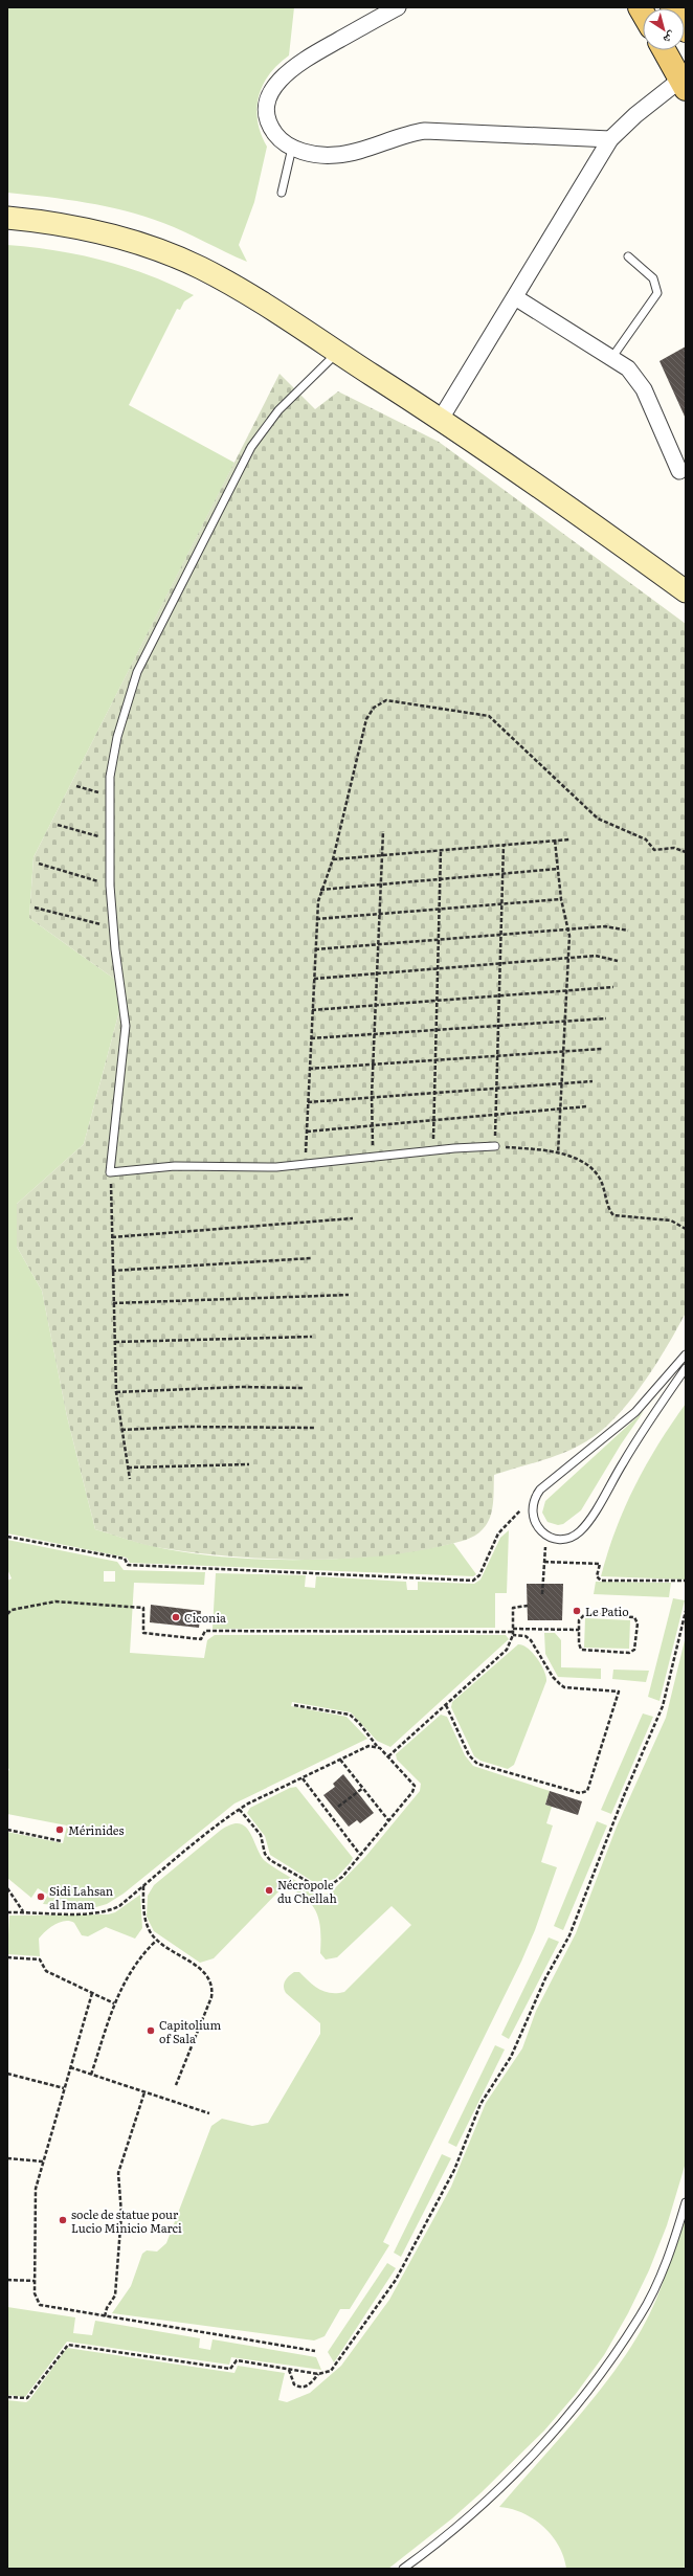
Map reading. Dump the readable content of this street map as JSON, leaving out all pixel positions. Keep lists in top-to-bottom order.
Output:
{
  "places": [
    "Le Patio",
    "Ciconia",
    "Mérinides",
    "Nécropole du Chellah",
    "Sidi Lahsan al Imam",
    "Capitolium of Sala",
    "socle de statue pour Lucio Minicio Marci"
  ],
  "north": "bottom right"
}
